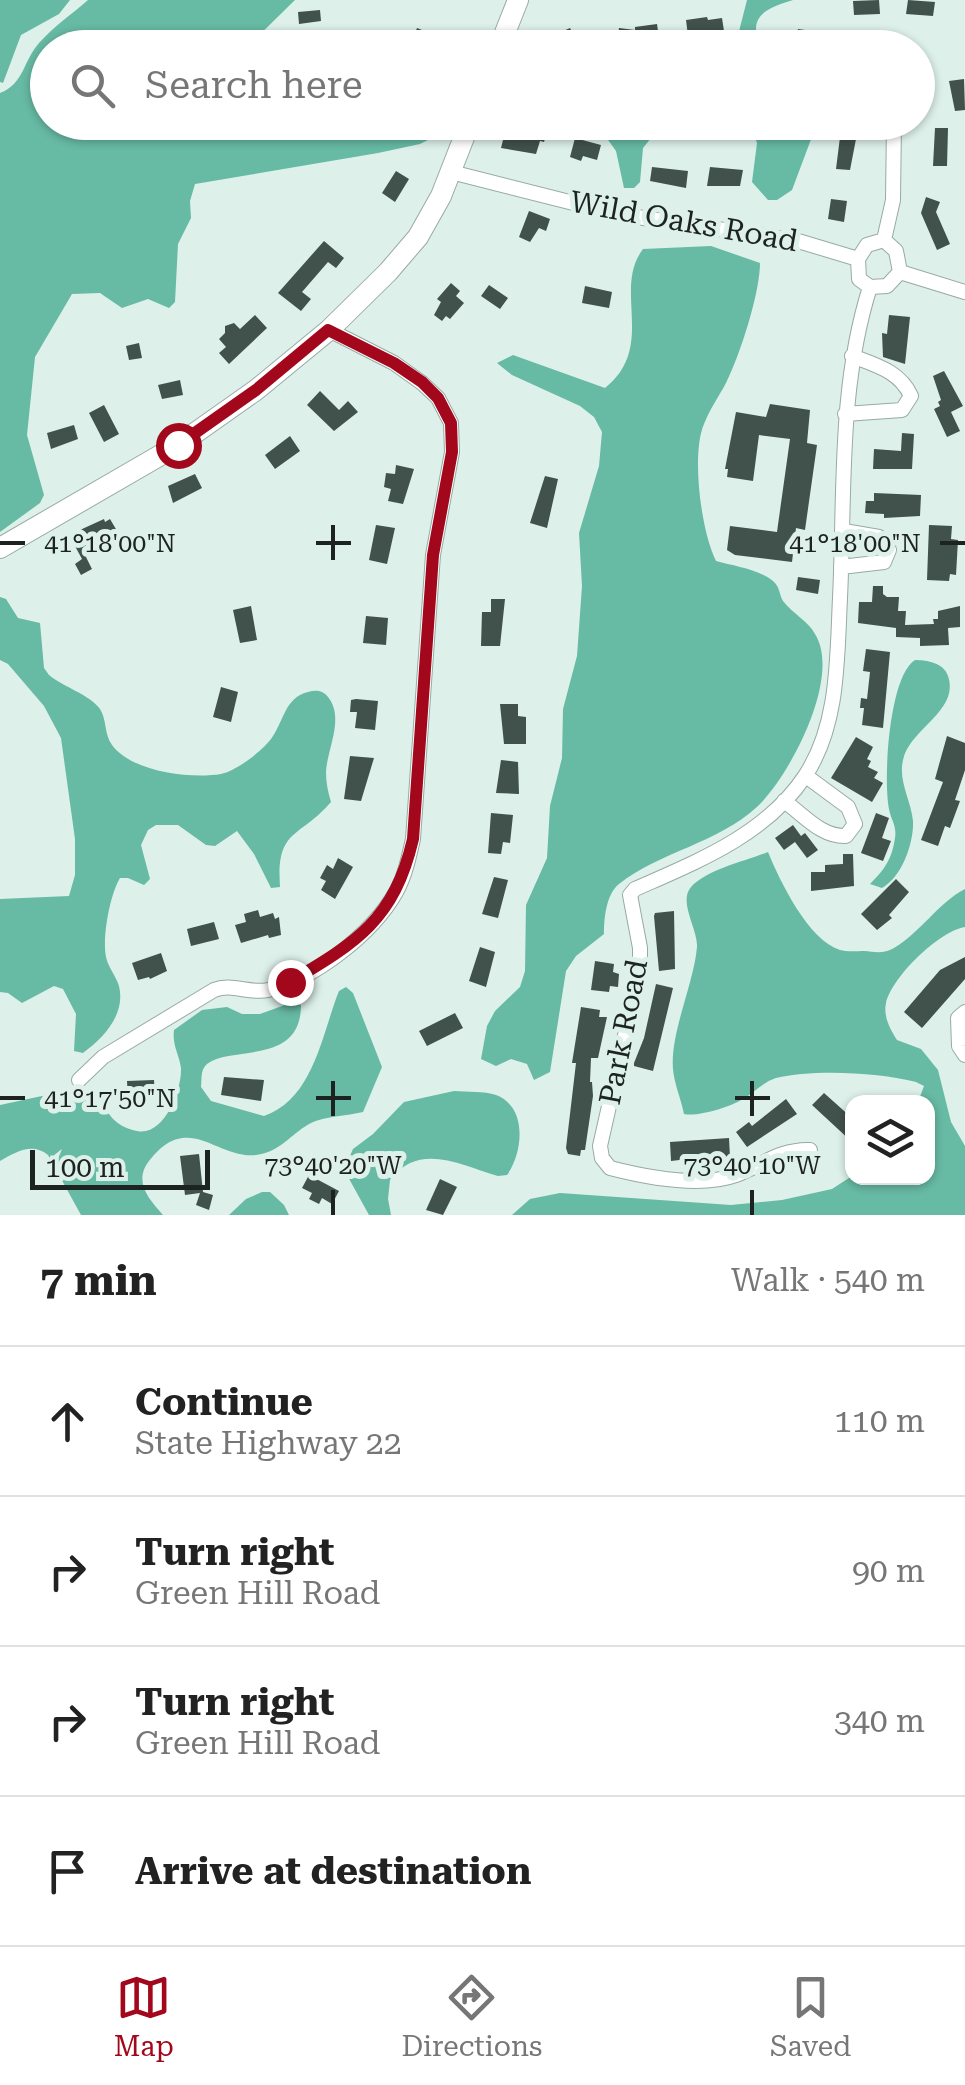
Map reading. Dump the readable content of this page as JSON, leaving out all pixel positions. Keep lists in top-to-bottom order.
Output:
{
  "streets": {
    "street": ["Wild Oaks Road", "Park Road"]
  },
  "crossings": [
    ["Wild Oaks Road", "Park Road"]
  ],
  "scale_bar": "100 m",
  "page": {
    "search": "Search here",
    "scale": "100 m",
    "heading": ["7 min", "Walk · 540 m"],
    "list": [
      ["Continue", "State Highway 22", "110 m"],
      ["Turn right", "Green Hill Road", "90 m"],
      ["Turn right", "Green Hill Road", "340 m"],
      "Arrive at destination"
    ],
    "nav": ["Map", "Directions", "Saved"]
  },
  "coordinates": [
    "41°18'00\"N",
    "41°17'50\"N",
    "73°40'20\"W",
    "73°40'10\"W"
  ]
}
